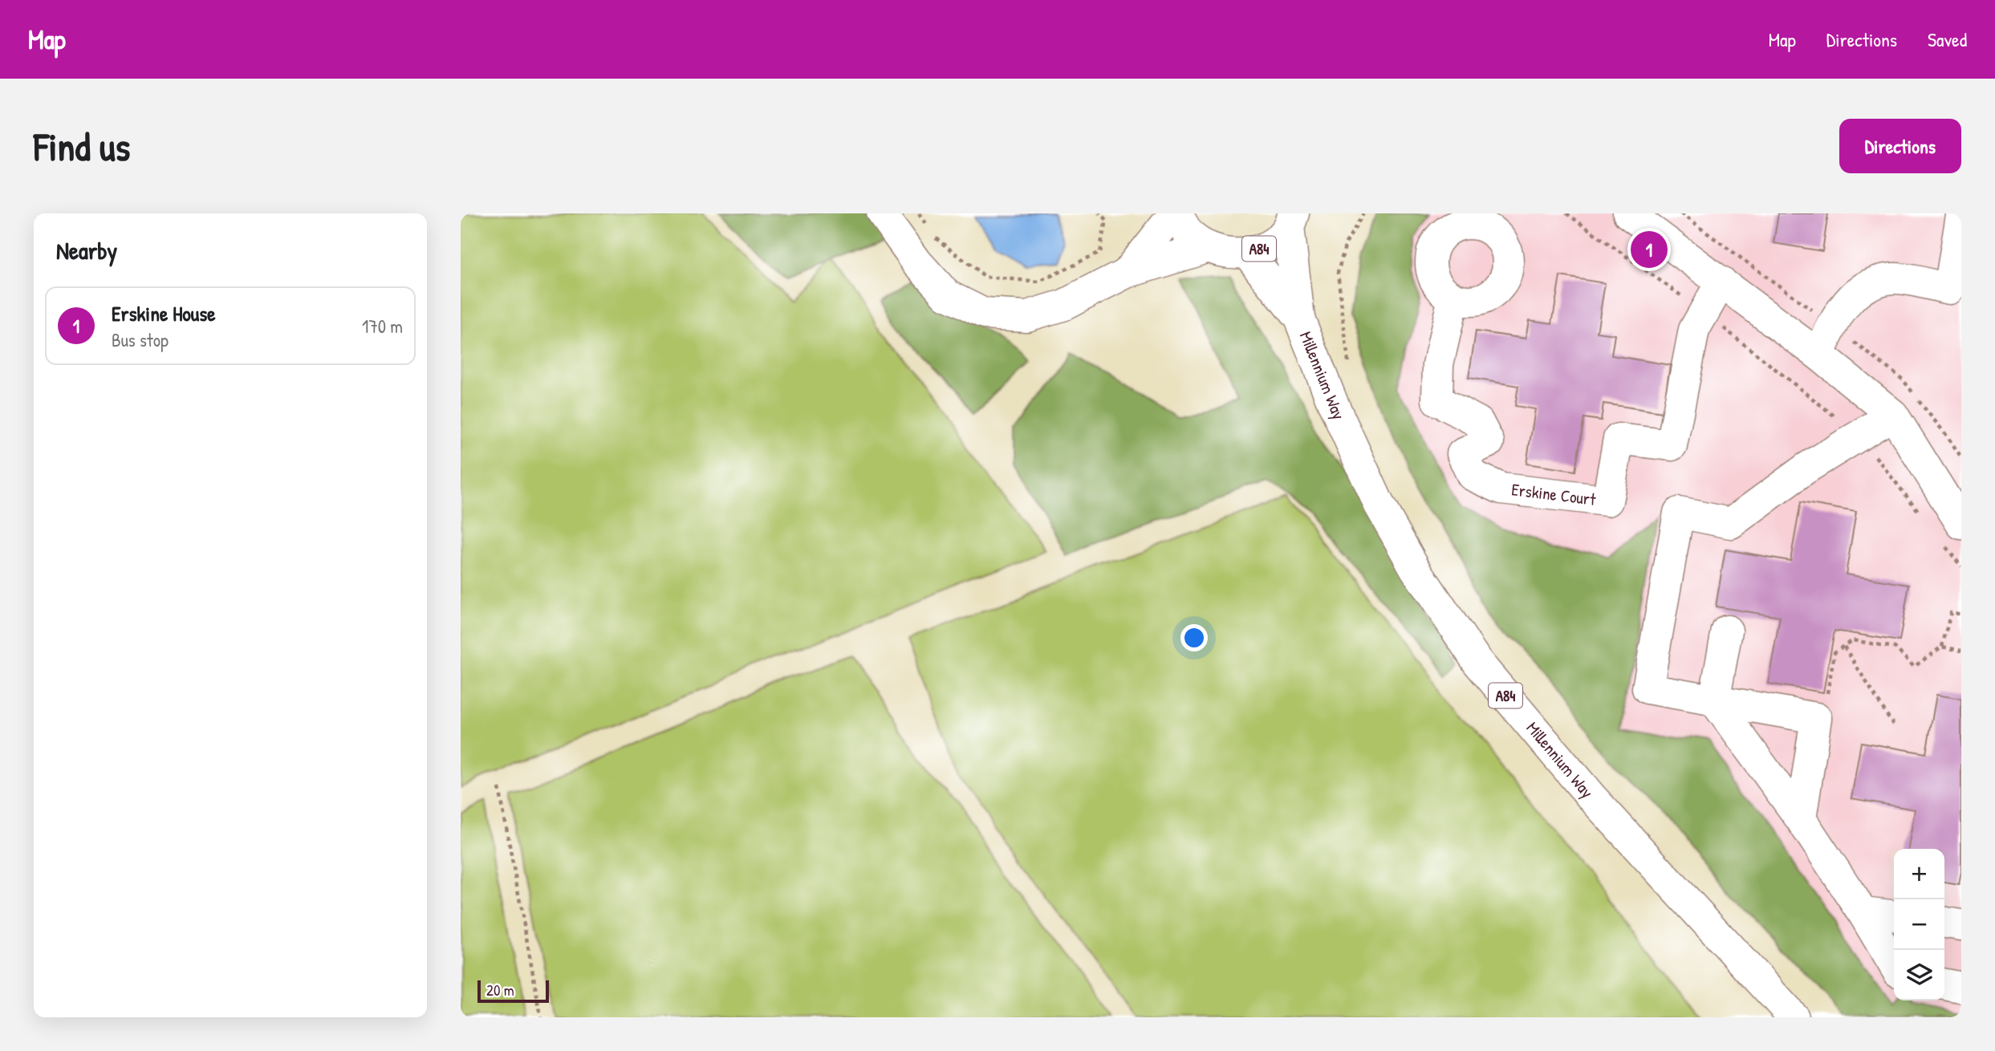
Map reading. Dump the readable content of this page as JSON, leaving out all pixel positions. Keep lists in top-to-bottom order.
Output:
{
  "streets": {
    "main road": ["A84", "Millennium Way", "Erskine Court"]
  },
  "crossings": [
    ["A84", "Millennium Way"]
  ],
  "scale_bar": "20 m",
  "page": {
    "header": "Map",
    "nav": ["Map", "Directions", "Saved"],
    "buttons": "Directions",
    "title": "Find us",
    "heading": "Nearby",
    "pins": "1",
    "list": [
      {
        "mark": "1",
        "name": "Erskine House",
        "note": "Bus stop",
        "value": "170 m"
      }
    ],
    "map_buttons": ["+", "−"],
    "scale": "20 m"
  }
}
